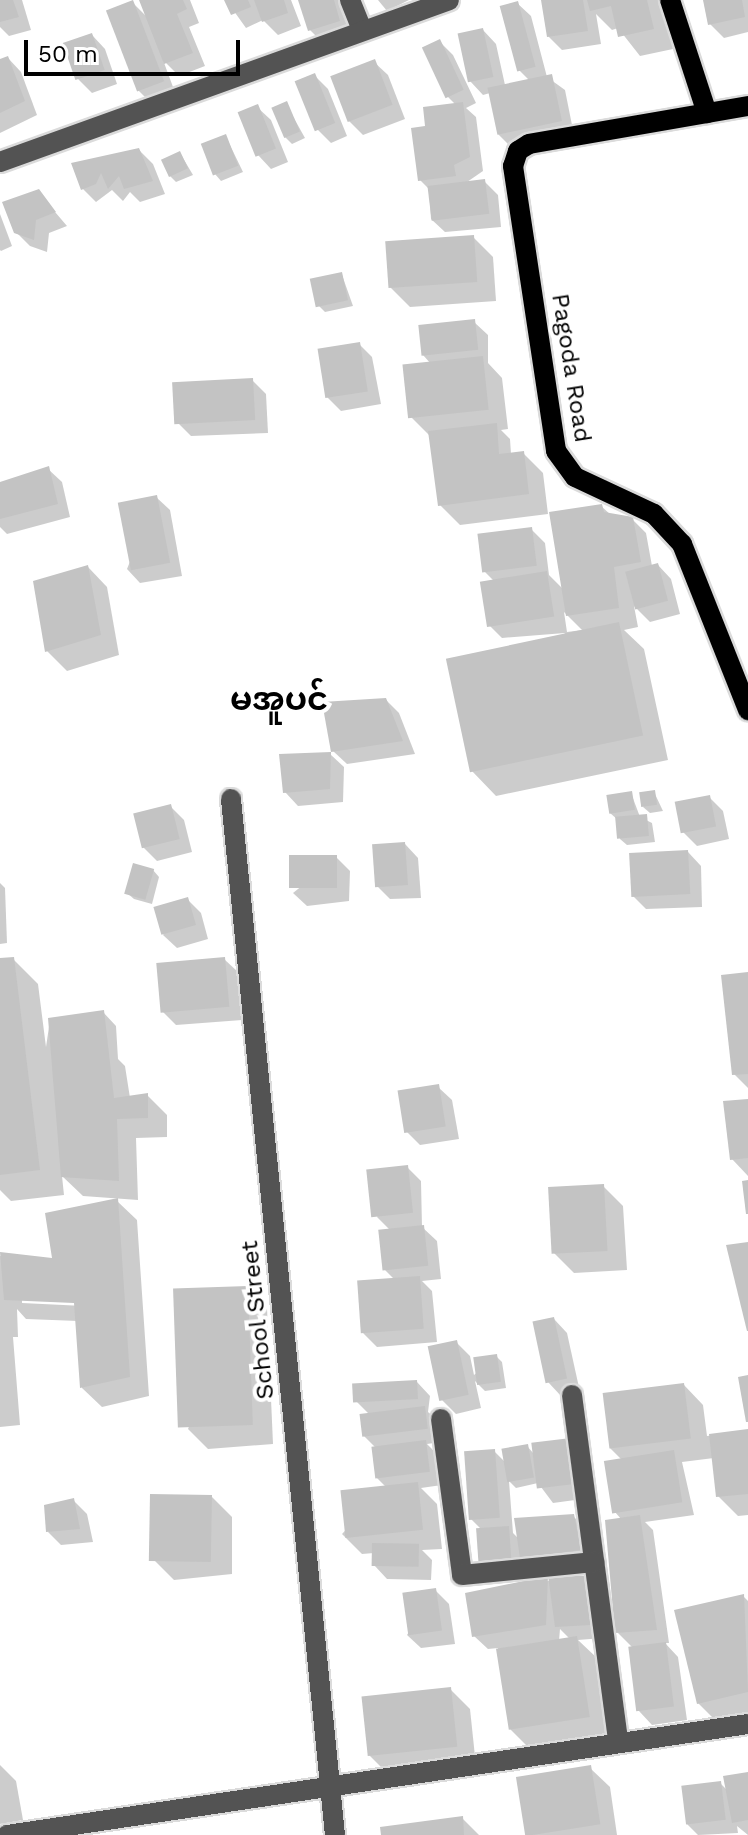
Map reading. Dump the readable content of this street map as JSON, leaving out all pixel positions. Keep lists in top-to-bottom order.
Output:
{
  "streets": {
    "main road": ["Pagoda Road"],
    "street": ["School Street"]
  },
  "districts": ["မအူပင်"],
  "scale_bar": "50 m"
}
